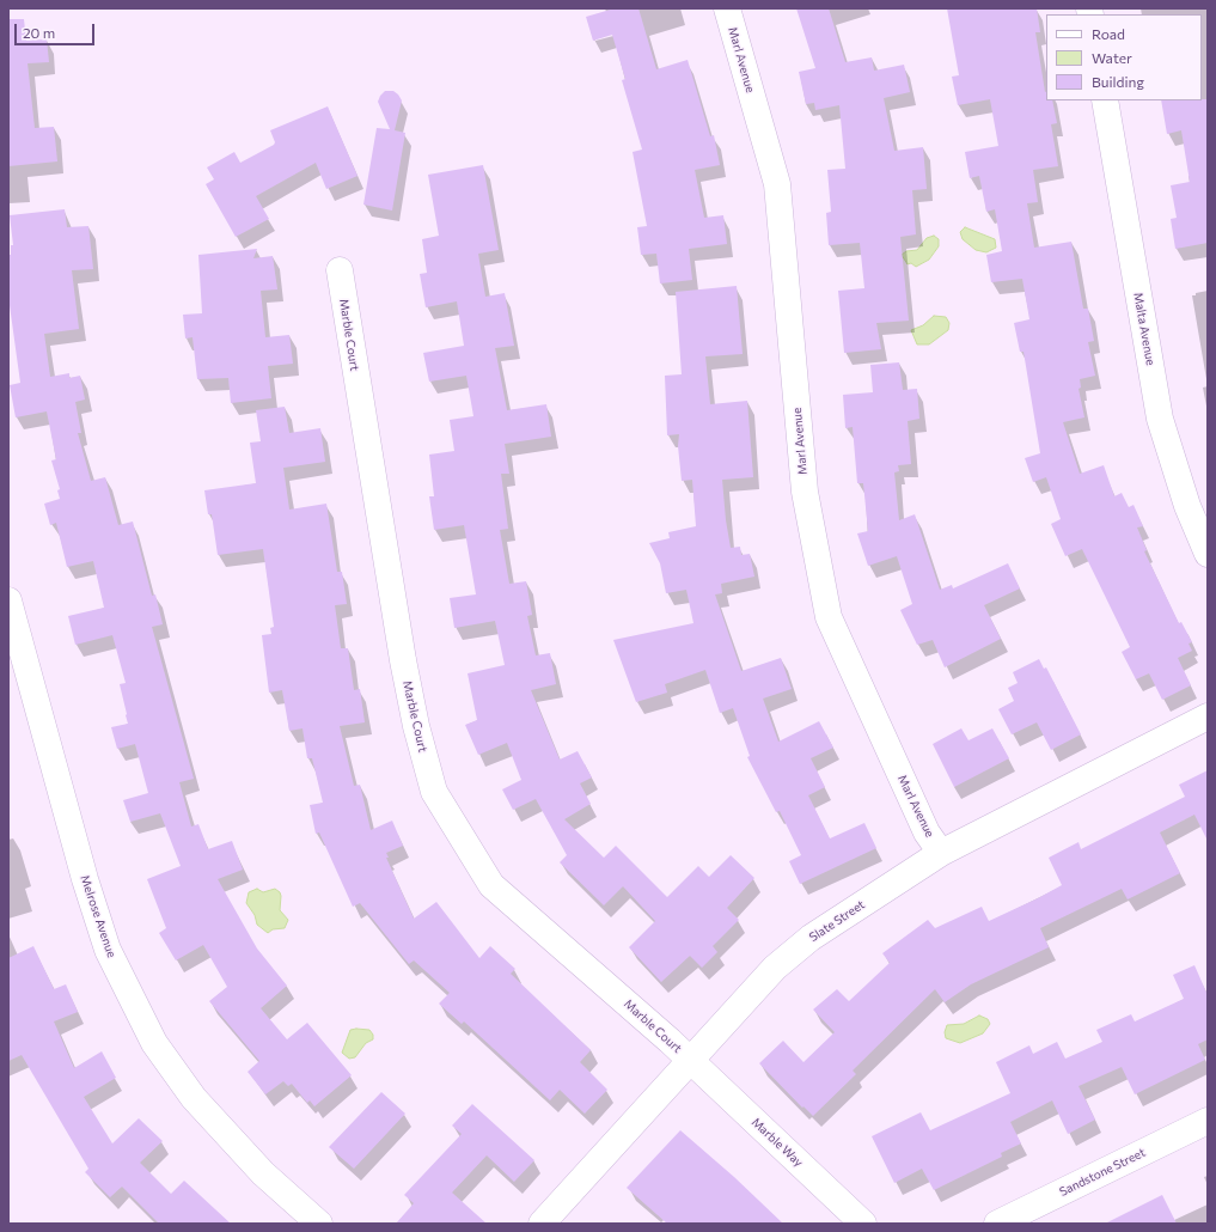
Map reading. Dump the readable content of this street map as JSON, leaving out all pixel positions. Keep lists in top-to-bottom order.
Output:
{
  "streets": {
    "street": [
      "Marl Avenue",
      "Malta Avenue",
      "Marble Court",
      "Melrose Avenue",
      "Slate Street",
      "Marble Way",
      "Sandstone Street"
    ]
  },
  "crossings": [
    ["Marl Avenue", "Slate Street"],
    ["Marble Court", "Slate Street"],
    ["Marble Court", "Marble Way"],
    ["Slate Street", "Marble Way"]
  ],
  "legend": ["Road", "Water", "Building"],
  "scale_bar": "20 m"
}
